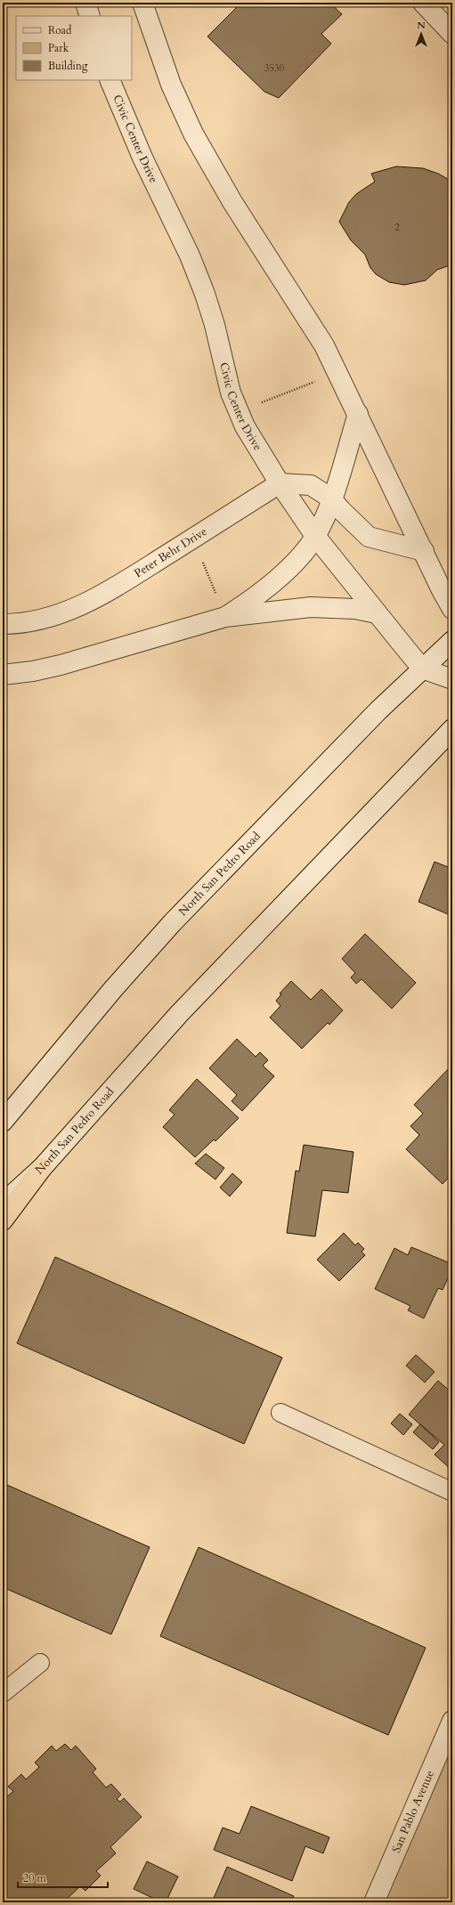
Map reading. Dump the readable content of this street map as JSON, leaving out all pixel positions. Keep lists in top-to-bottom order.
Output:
{
  "streets": {
    "street": [
      "Civic Center Drive",
      "Peter Behr Drive",
      "North San Pedro Road",
      "San Pablo Avenue"
    ]
  },
  "crossings": [
    ["Civic Center Drive", "Peter Behr Drive"],
    ["Civic Center Drive", "North San Pedro Road"]
  ],
  "house_numbers": ["3530", "2"],
  "legend": ["Road", "Park", "Building"],
  "scale_bar": "20 m",
  "north": "top"
}
